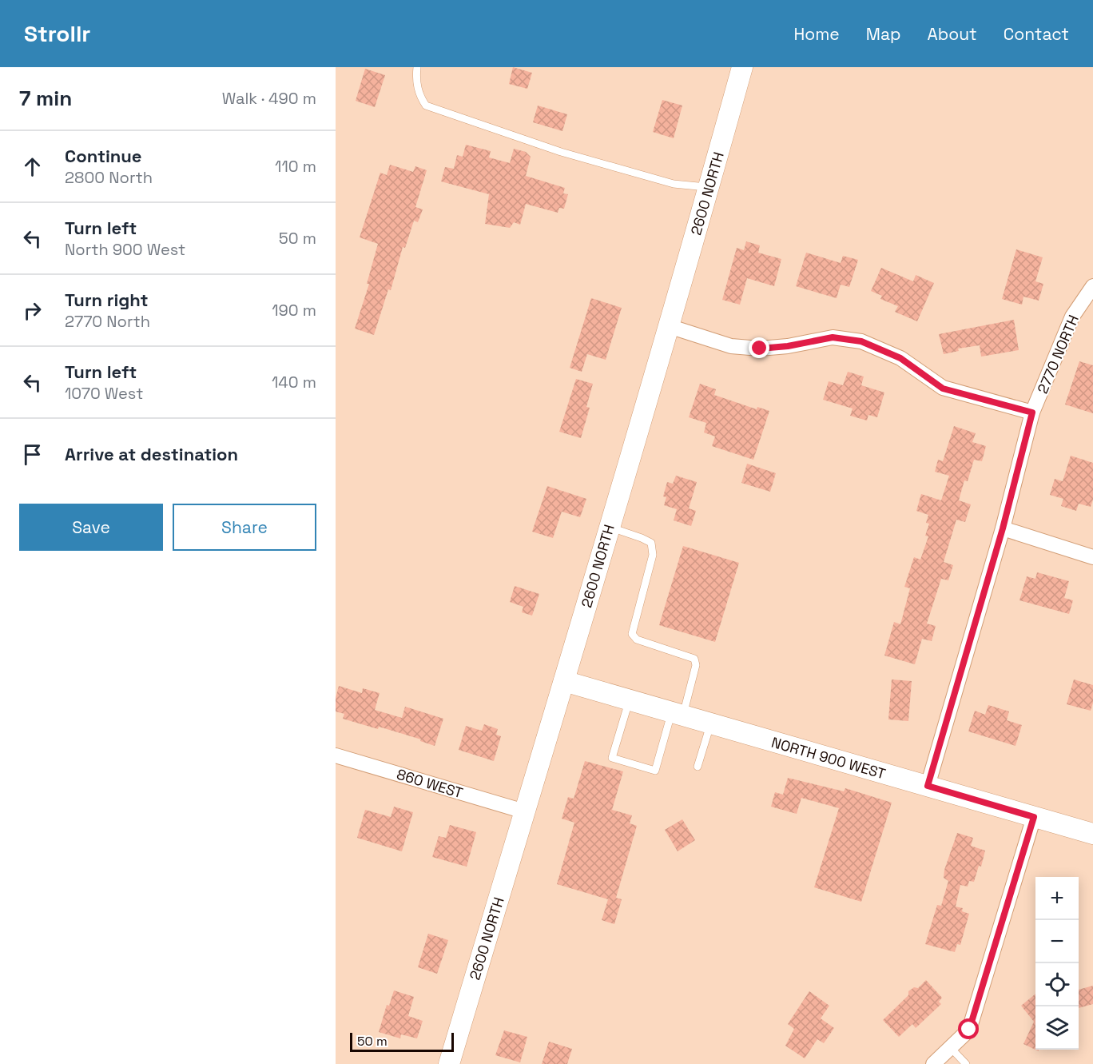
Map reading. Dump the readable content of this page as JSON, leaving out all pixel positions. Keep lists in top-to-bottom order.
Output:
{
  "streets": {
    "street": [
      "2600 NORTH",
      "2770 NORTH",
      "NORTH 900 WEST",
      "860 WEST"
    ]
  },
  "crossings": [
    ["2600 NORTH", "NORTH 900 WEST"],
    ["2600 NORTH", "860 WEST"],
    ["2770 NORTH", "NORTH 900 WEST"]
  ],
  "scale_bar": "50 m",
  "page": {
    "header": "Strollr",
    "nav": [
      "Home",
      "Map",
      "About",
      "Contact"
    ],
    "heading": ["7 min", "Walk · 490 m"],
    "list": [
      ["Continue", "2800 North", "110 m"],
      ["Turn left", "North 900 West", "50 m"],
      ["Turn right", "2770 North", "190 m"],
      ["Turn left", "1070 West", "140 m"],
      "Arrive at destination"
    ],
    "buttons": ["Save", "Share"],
    "map_buttons": ["+", "−"],
    "scale": "50 m"
  }
}
